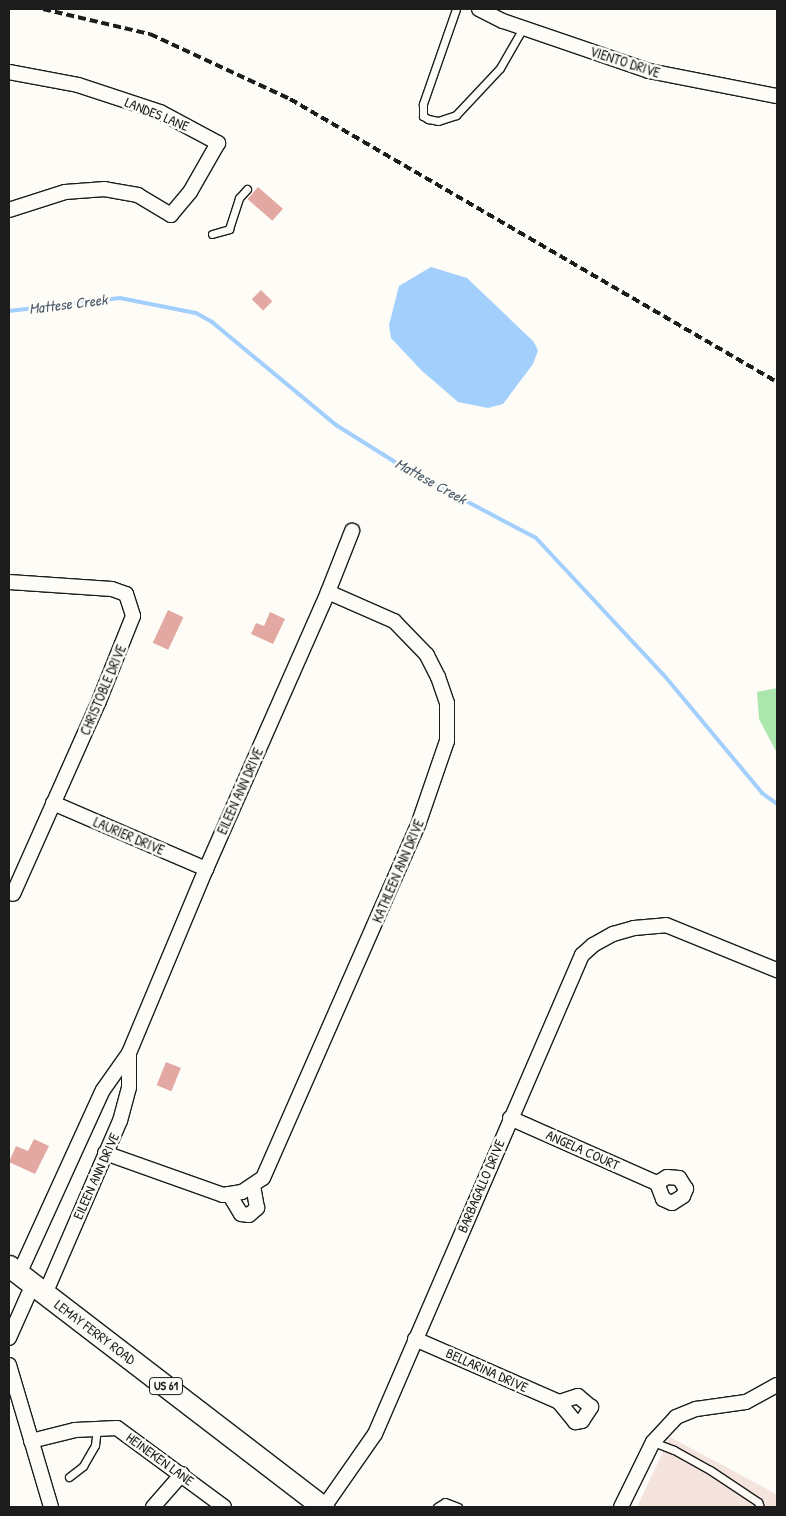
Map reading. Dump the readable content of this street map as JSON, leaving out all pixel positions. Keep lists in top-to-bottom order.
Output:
{
  "streets": {
    "main road": ["LEMAY FERRY ROAD", "US 61"],
    "street": [
      "VIENTO DRIVE",
      "LANDES LANE",
      "CHRISTOBLE DRIVE",
      "EILEEN ANN DRIVE",
      "LAURIER DRIVE",
      "KATHLEEN ANN DRIVE",
      "ANGELA COURT",
      "BARBAGALLO DRIVE",
      "BELLARINA DRIVE",
      "HEINEKEN LANE"
    ]
  },
  "crossings": [
    ["CHRISTOBLE DRIVE", "LAURIER DRIVE"],
    ["EILEEN ANN DRIVE", "LAURIER DRIVE"],
    ["EILEEN ANN DRIVE", "KATHLEEN ANN DRIVE"],
    ["EILEEN ANN DRIVE", "LEMAY FERRY ROAD"],
    ["ANGELA COURT", "BARBAGALLO DRIVE"],
    ["BARBAGALLO DRIVE", "LEMAY FERRY ROAD"],
    ["BARBAGALLO DRIVE", "BELLARINA DRIVE"]
  ],
  "water": ["Mattese Creek"]
}
